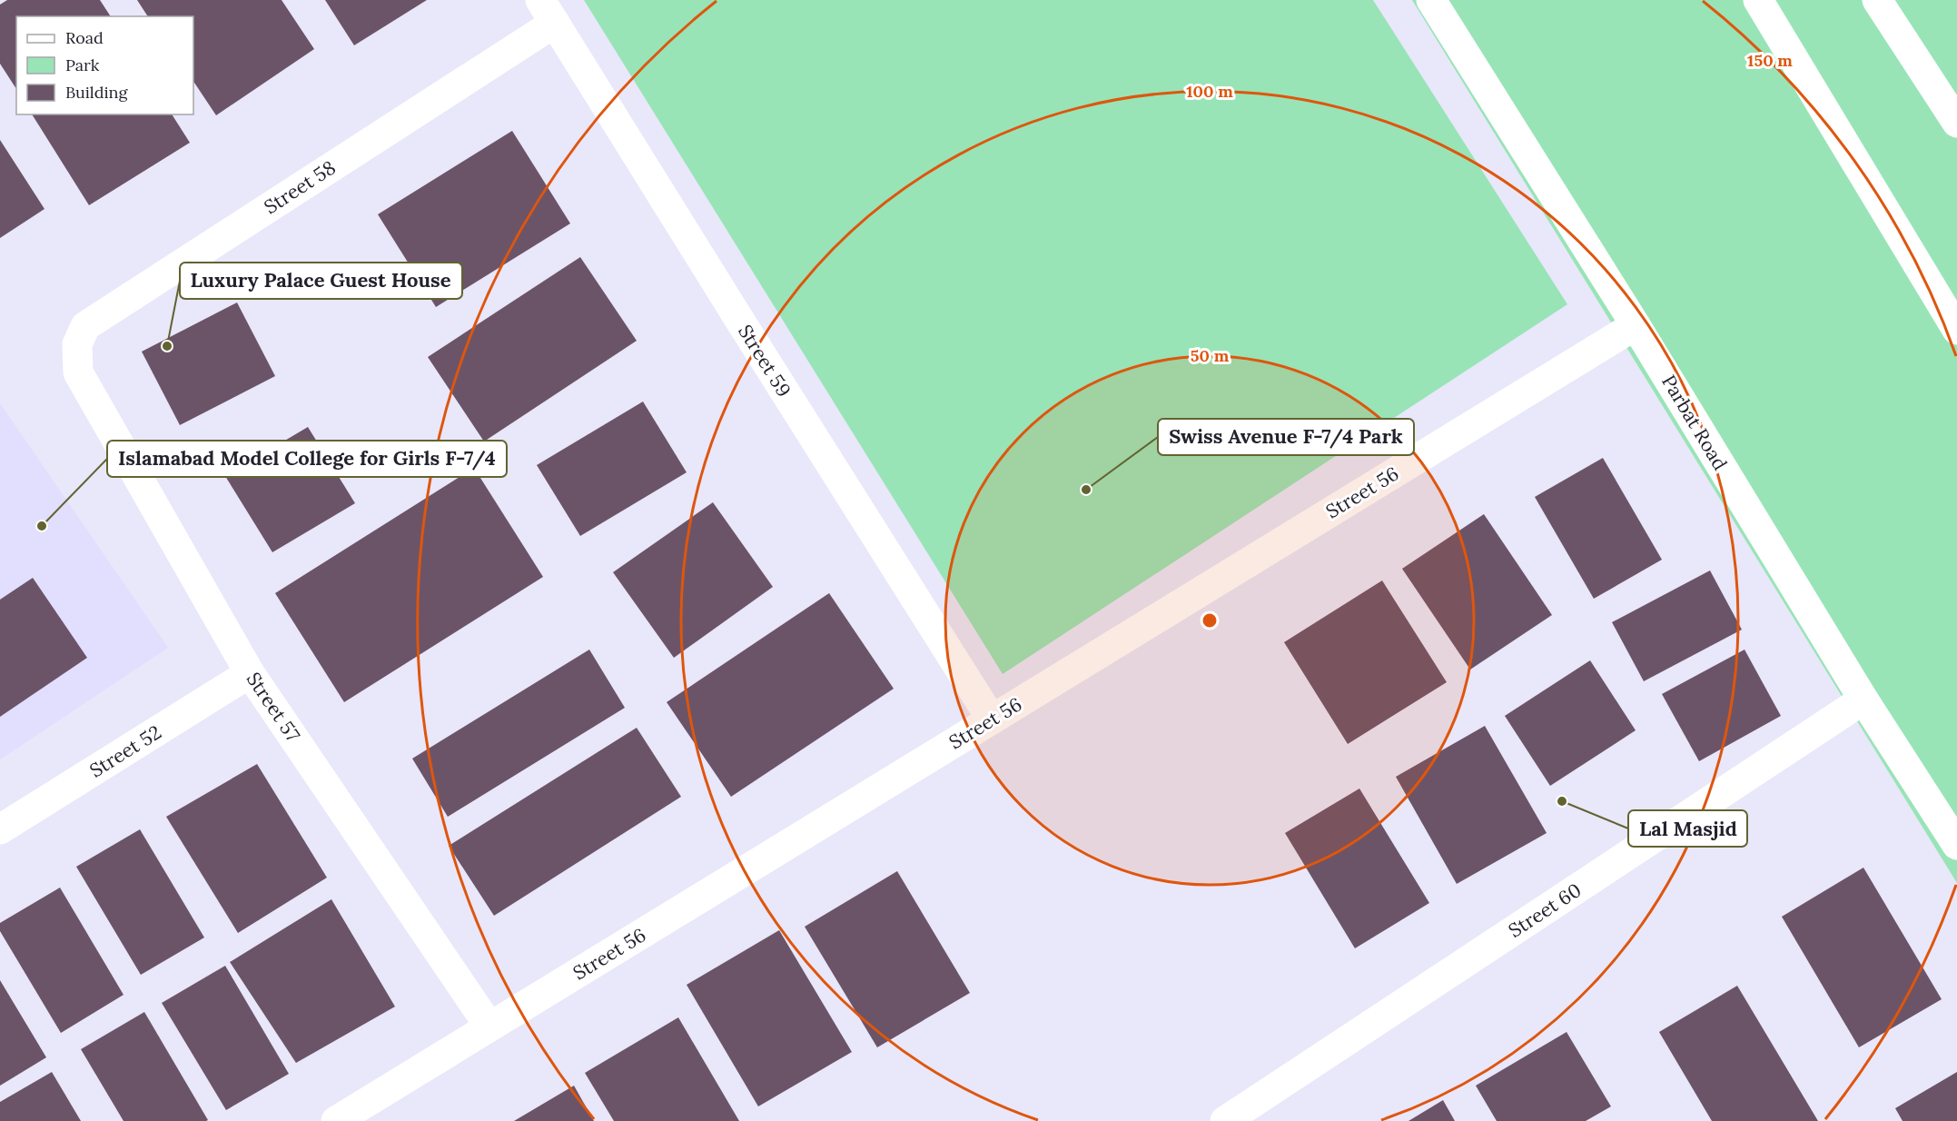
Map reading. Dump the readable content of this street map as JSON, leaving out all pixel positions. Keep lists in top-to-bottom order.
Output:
{
  "streets": {
    "street": [
      "Street 58",
      "Street 59",
      "Parbat Road",
      "Street 56",
      "Street 57",
      "Street 52",
      "Street 60"
    ]
  },
  "crossings": [
    ["Street 58", "Street 59"],
    ["Street 58", "Street 57"],
    ["Street 59", "Street 56"],
    ["Parbat Road", "Street 56"],
    ["Parbat Road", "Street 60"],
    ["Street 56", "Street 57"],
    ["Street 57", "Street 52"]
  ],
  "places": [
    "Luxury Palace Guest House",
    "Swiss Avenue F-7/4 Park",
    "Islamabad Model College for Girls F-7/4",
    "Lal Masjid"
  ],
  "legend": ["Road", "Park", "Building"],
  "rings": ["150 m", "100 m", "50 m"]
}
